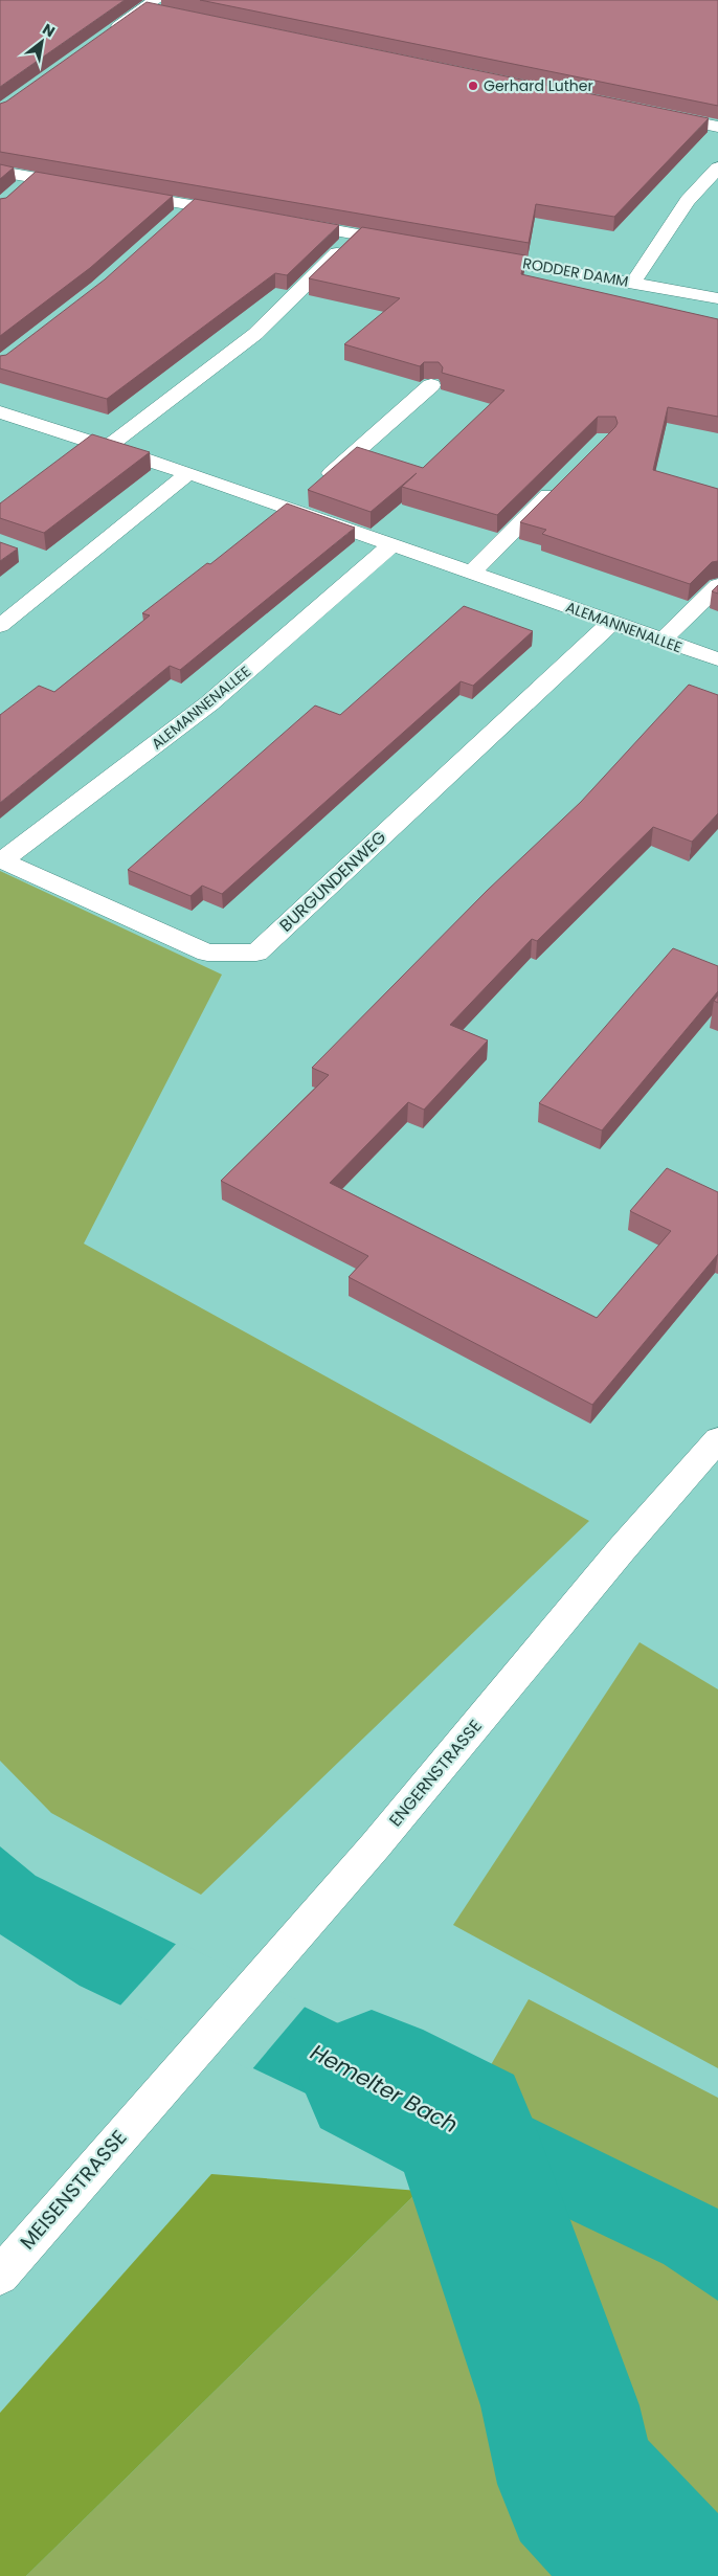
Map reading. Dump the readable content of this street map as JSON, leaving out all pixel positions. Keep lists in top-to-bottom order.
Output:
{
  "streets": {
    "street": [
      "RODDER DAMM",
      "ALEMANNENALLEE",
      "BURGUNDENWEG",
      "ENGERNSTRASSE",
      "MEISENSTRASSE"
    ]
  },
  "crossings": [
    ["ALEMANNENALLEE", "BURGUNDENWEG"],
    ["ENGERNSTRASSE", "MEISENSTRASSE"]
  ],
  "water": ["Hemelter Bach"],
  "places": ["Gerhard Luther"],
  "north": "top right"
}
